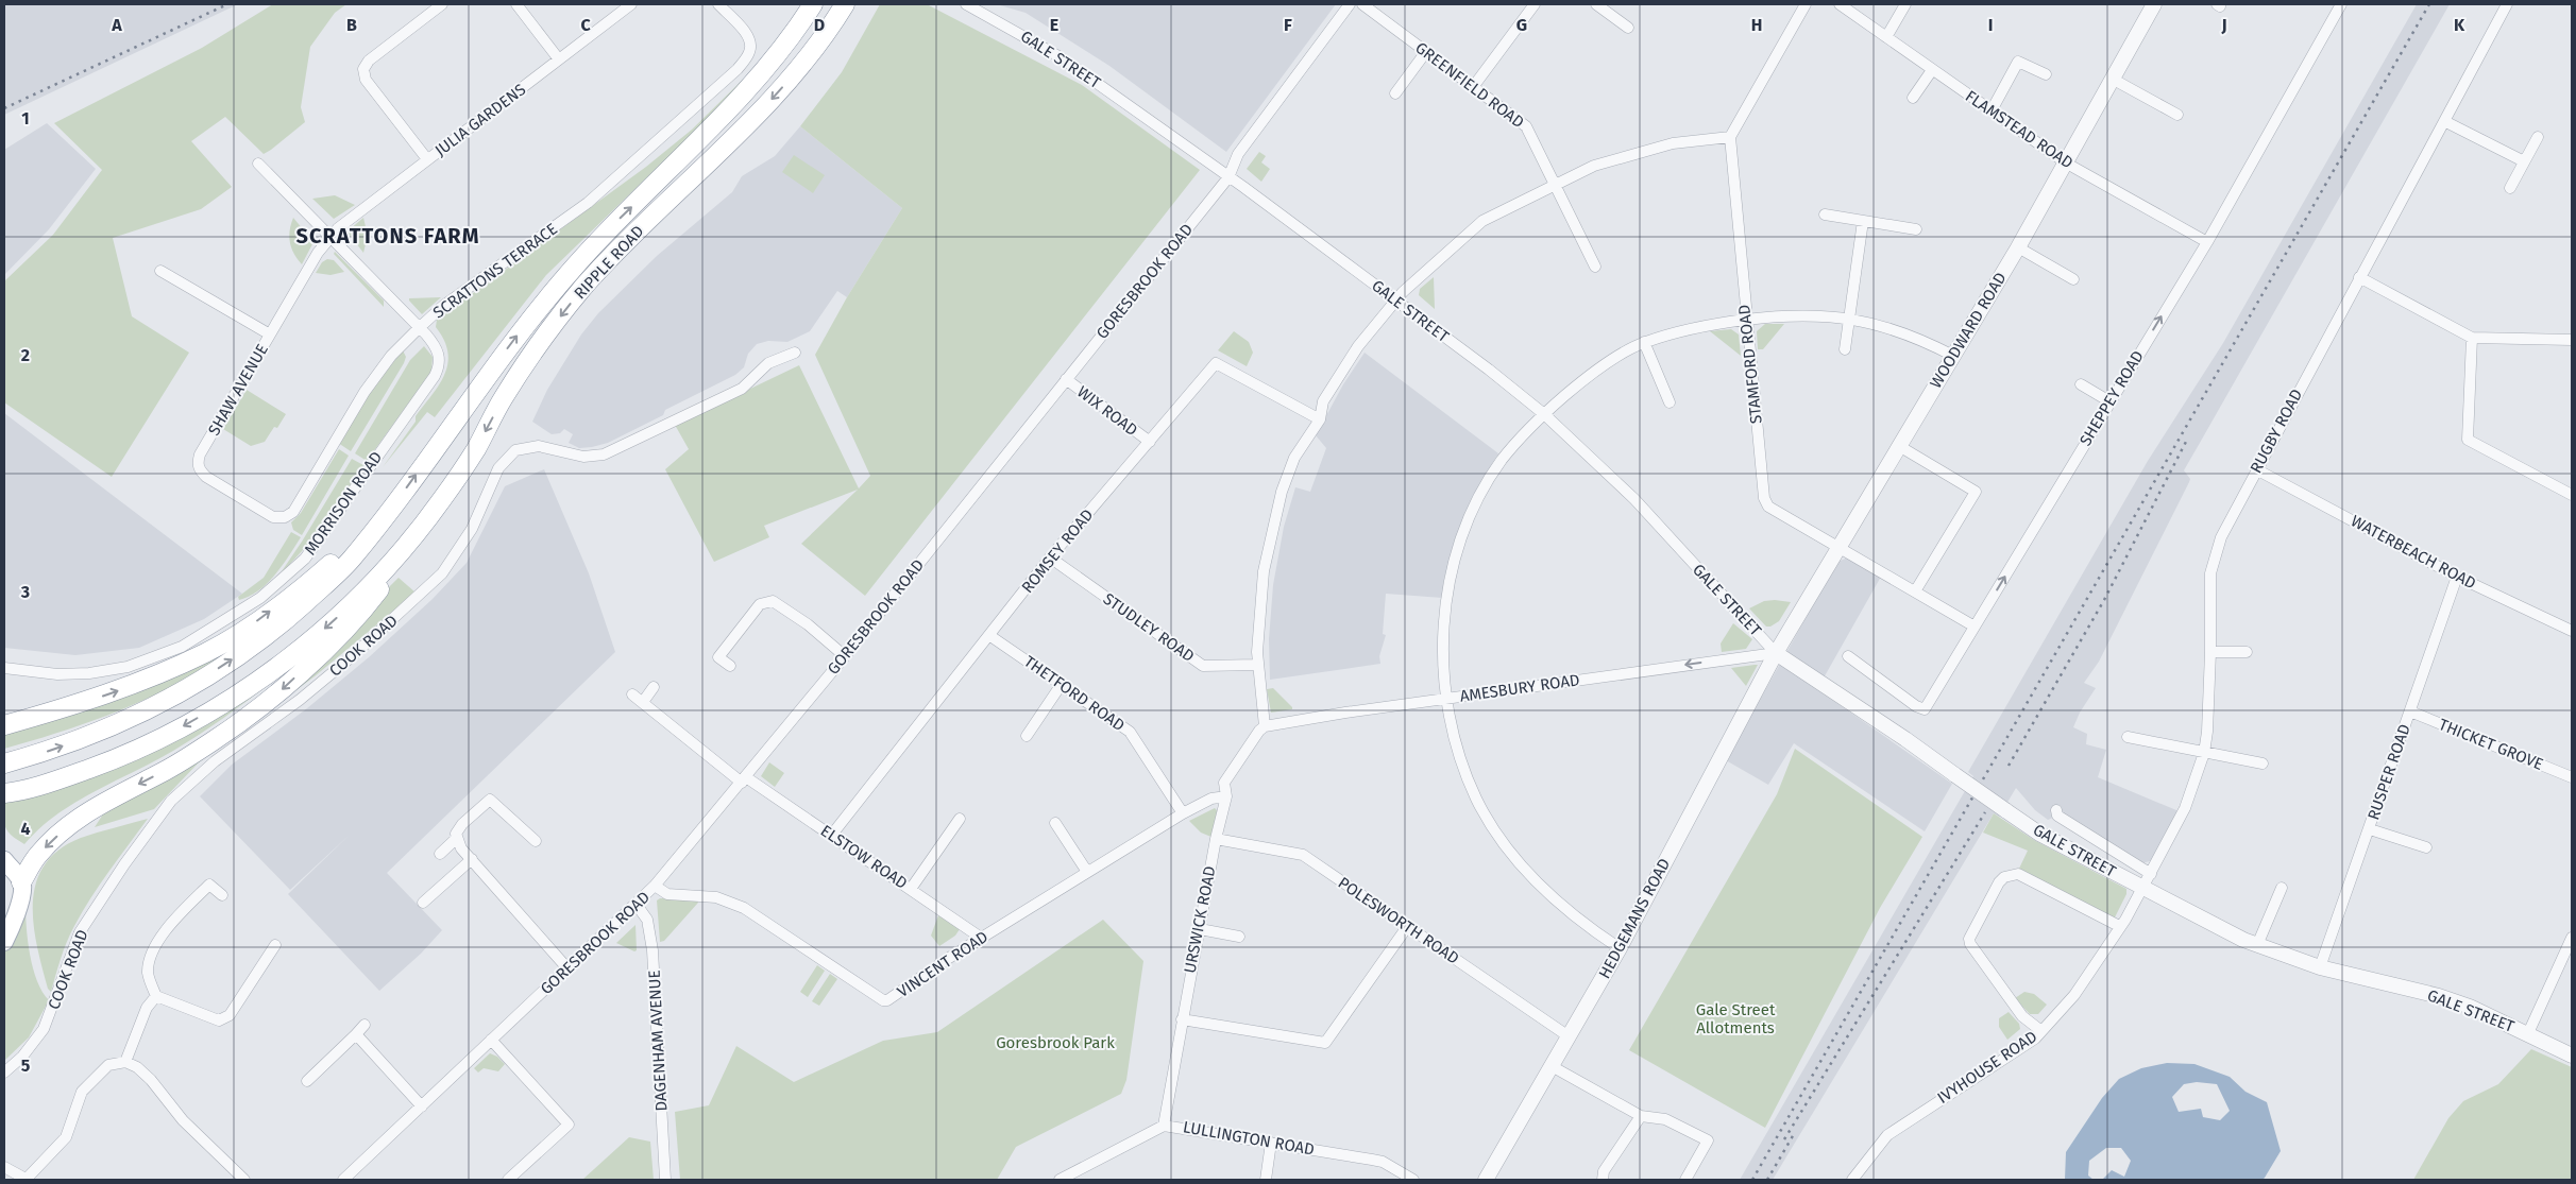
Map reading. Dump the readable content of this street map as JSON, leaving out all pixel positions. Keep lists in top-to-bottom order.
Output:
{
  "streets": {
    "highway": ["RIPPLE ROAD"],
    "street": [
      "GALE STREET",
      "GREENFIELD ROAD",
      "JULIA GARDENS",
      "FLAMSTEAD ROAD",
      "SCRATTONS TERRACE",
      "GORESBROOK ROAD",
      "WOODWARD ROAD",
      "STAMFORD ROAD",
      "SHAW AVENUE",
      "SHEPPEY ROAD",
      "WIX ROAD",
      "RUGBY ROAD",
      "MORRISON ROAD",
      "ROMSEY ROAD",
      "WATERBEACH ROAD",
      "STUDLEY ROAD",
      "COOK ROAD",
      "AMESBURY ROAD",
      "THETFORD ROAD",
      "THICKET GROVE",
      "RUSPER ROAD",
      "ELSTOW ROAD",
      "HEDGEMANS ROAD",
      "URSWICK ROAD",
      "POLESWORTH ROAD",
      "VINCENT ROAD",
      "DAGENHAM AVENUE",
      "IVYHOUSE ROAD",
      "LULLINGTON ROAD"
    ]
  },
  "crossings": [
    ["GALE STREET", "GORESBROOK ROAD"],
    ["GALE STREET", "WOODWARD ROAD"],
    ["GALE STREET", "RUGBY ROAD"],
    ["GALE STREET", "AMESBURY ROAD"],
    ["GALE STREET", "RUSPER ROAD"],
    ["GALE STREET", "HEDGEMANS ROAD"],
    ["GALE STREET", "IVYHOUSE ROAD"],
    ["JULIA GARDENS", "SHAW AVENUE"],
    ["JULIA GARDENS", "MORRISON ROAD"],
    ["FLAMSTEAD ROAD", "WOODWARD ROAD"],
    ["FLAMSTEAD ROAD", "SHEPPEY ROAD"],
    ["SCRATTONS TERRACE", "SHAW AVENUE"],
    ["SCRATTONS TERRACE", "MORRISON ROAD"],
    ["GORESBROOK ROAD", "WIX ROAD"],
    ["GORESBROOK ROAD", "ELSTOW ROAD"],
    ["GORESBROOK ROAD", "VINCENT ROAD"],
    ["GORESBROOK ROAD", "DAGENHAM AVENUE"],
    ["WOODWARD ROAD", "STAMFORD ROAD"],
    ["WOODWARD ROAD", "AMESBURY ROAD"],
    ["WOODWARD ROAD", "HEDGEMANS ROAD"],
    ["STAMFORD ROAD", "SHEPPEY ROAD"],
    ["SHAW AVENUE", "MORRISON ROAD"],
    ["WIX ROAD", "ROMSEY ROAD"],
    ["RUGBY ROAD", "WATERBEACH ROAD"],
    ["RUGBY ROAD", "IVYHOUSE ROAD"],
    ["ROMSEY ROAD", "STUDLEY ROAD"],
    ["ROMSEY ROAD", "THETFORD ROAD"],
    ["ROMSEY ROAD", "ELSTOW ROAD"],
    ["WATERBEACH ROAD", "RUSPER ROAD"],
    ["AMESBURY ROAD", "HEDGEMANS ROAD"],
    ["AMESBURY ROAD", "URSWICK ROAD"],
    ["THETFORD ROAD", "VINCENT ROAD"],
    ["THICKET GROVE", "RUSPER ROAD"],
    ["ELSTOW ROAD", "VINCENT ROAD"],
    ["HEDGEMANS ROAD", "POLESWORTH ROAD"],
    ["URSWICK ROAD", "POLESWORTH ROAD"],
    ["URSWICK ROAD", "VINCENT ROAD"],
    ["URSWICK ROAD", "LULLINGTON ROAD"]
  ],
  "one_way": ["SHEPPEY ROAD", "AMESBURY ROAD"],
  "districts": ["SCRATTONS FARM"],
  "parks": ["Gale Street Allotments", "Goresbrook Park"],
  "grid": {
    "columns": [
      "A",
      "B",
      "C",
      "D",
      "E",
      "F",
      "G",
      "H",
      "I",
      "J",
      "K"
    ],
    "rows": [
      "1",
      "2",
      "3",
      "4",
      "5"
    ]
  }
}
